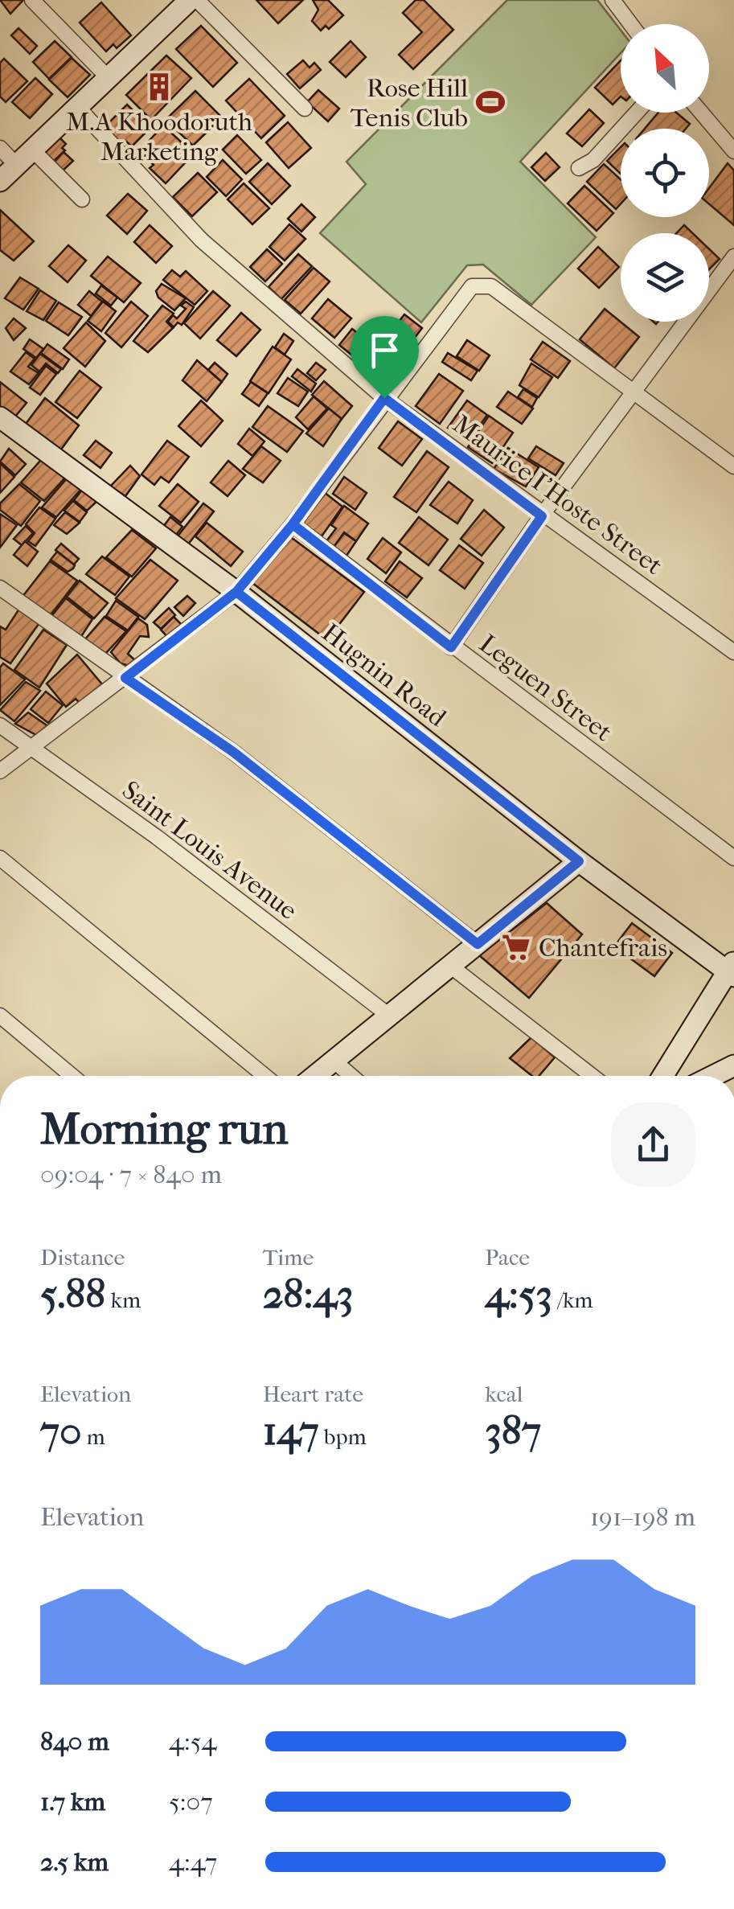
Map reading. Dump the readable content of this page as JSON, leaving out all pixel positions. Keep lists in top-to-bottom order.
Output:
{
  "streets": {
    "main road": ["Hugnin Road"],
    "street": ["Maurice I'Hoste Street", "Leguen Street", "Saint Louis Avenue"]
  },
  "places": {
    "building": ["M.A Khoodoruth Marketing"],
    "sports": ["Rose Hill Tenis Club"],
    "supermarket": ["Chantefrais"]
  },
  "north": "top left",
  "page": {
    "heading": ["Morning run", "09:04 · 7 × 840 m"],
    "stats": [
      ["Distance", "5.88 km"],
      ["Time", "28:43"],
      ["Pace", "4:53 /km"],
      ["Elevation", "70 m"],
      ["Heart rate", "147 bpm"],
      ["kcal", "387"]
    ],
    "chart": ["Elevation", "191–198 m"],
    "list": [
      {
        "name": "840 m",
        "note": "4:54"
      },
      {
        "name": "1.7 km",
        "note": "5:07"
      },
      {
        "name": "2.5 km",
        "note": "4:47"
      }
    ]
  }
}
